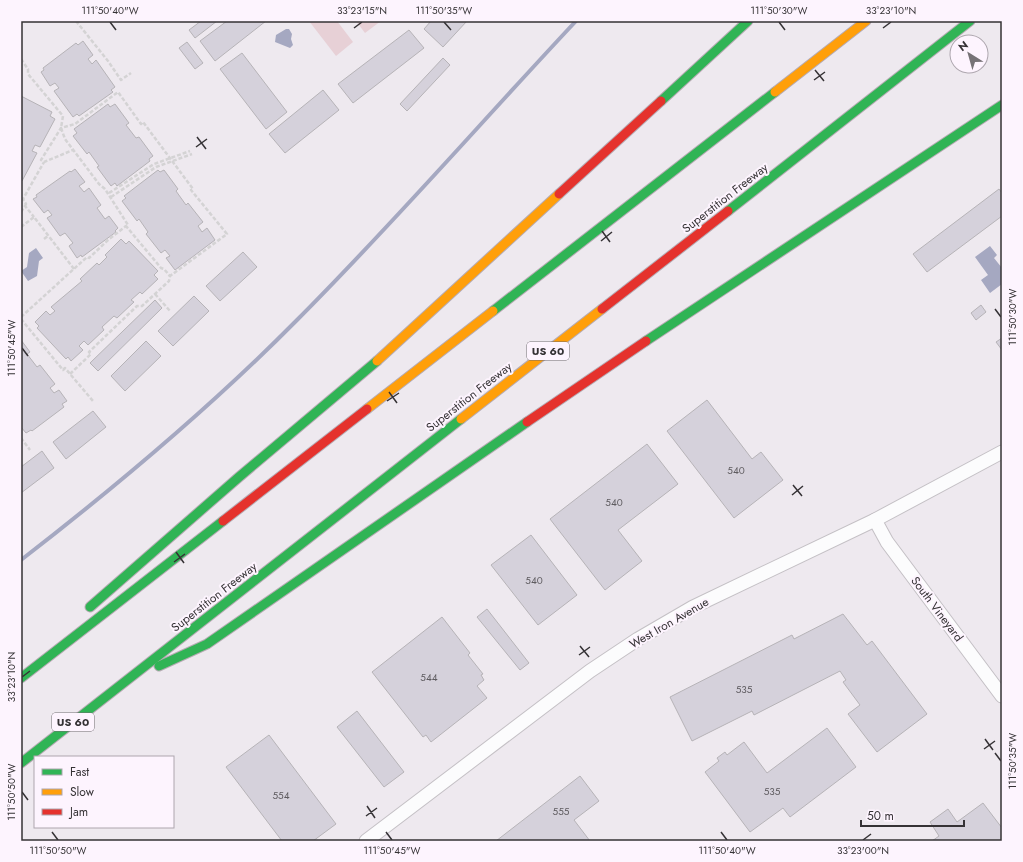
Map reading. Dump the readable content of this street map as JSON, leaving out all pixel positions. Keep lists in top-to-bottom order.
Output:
{
  "streets": {
    "highway": ["Superstition Freeway", "US 60"],
    "street": ["South Vineyard", "West Iron Avenue"]
  },
  "crossings": [
    ["South Vineyard", "West Iron Avenue"]
  ],
  "house_numbers": [
    "540",
    "540",
    "540",
    "544",
    "535",
    "535",
    "554",
    "555"
  ],
  "legend": ["Fast", "Slow", "Jam"],
  "scale_bar": "50 m",
  "north": "top left",
  "coordinates": [
    "111°50'40\"W",
    "33°23'15\"N",
    "111°50'35\"W",
    "111°50'30\"W",
    "33°23'10\"N",
    "111°50'45\"W",
    "111°50'50\"W",
    "33°23'00\"N"
  ]
}
